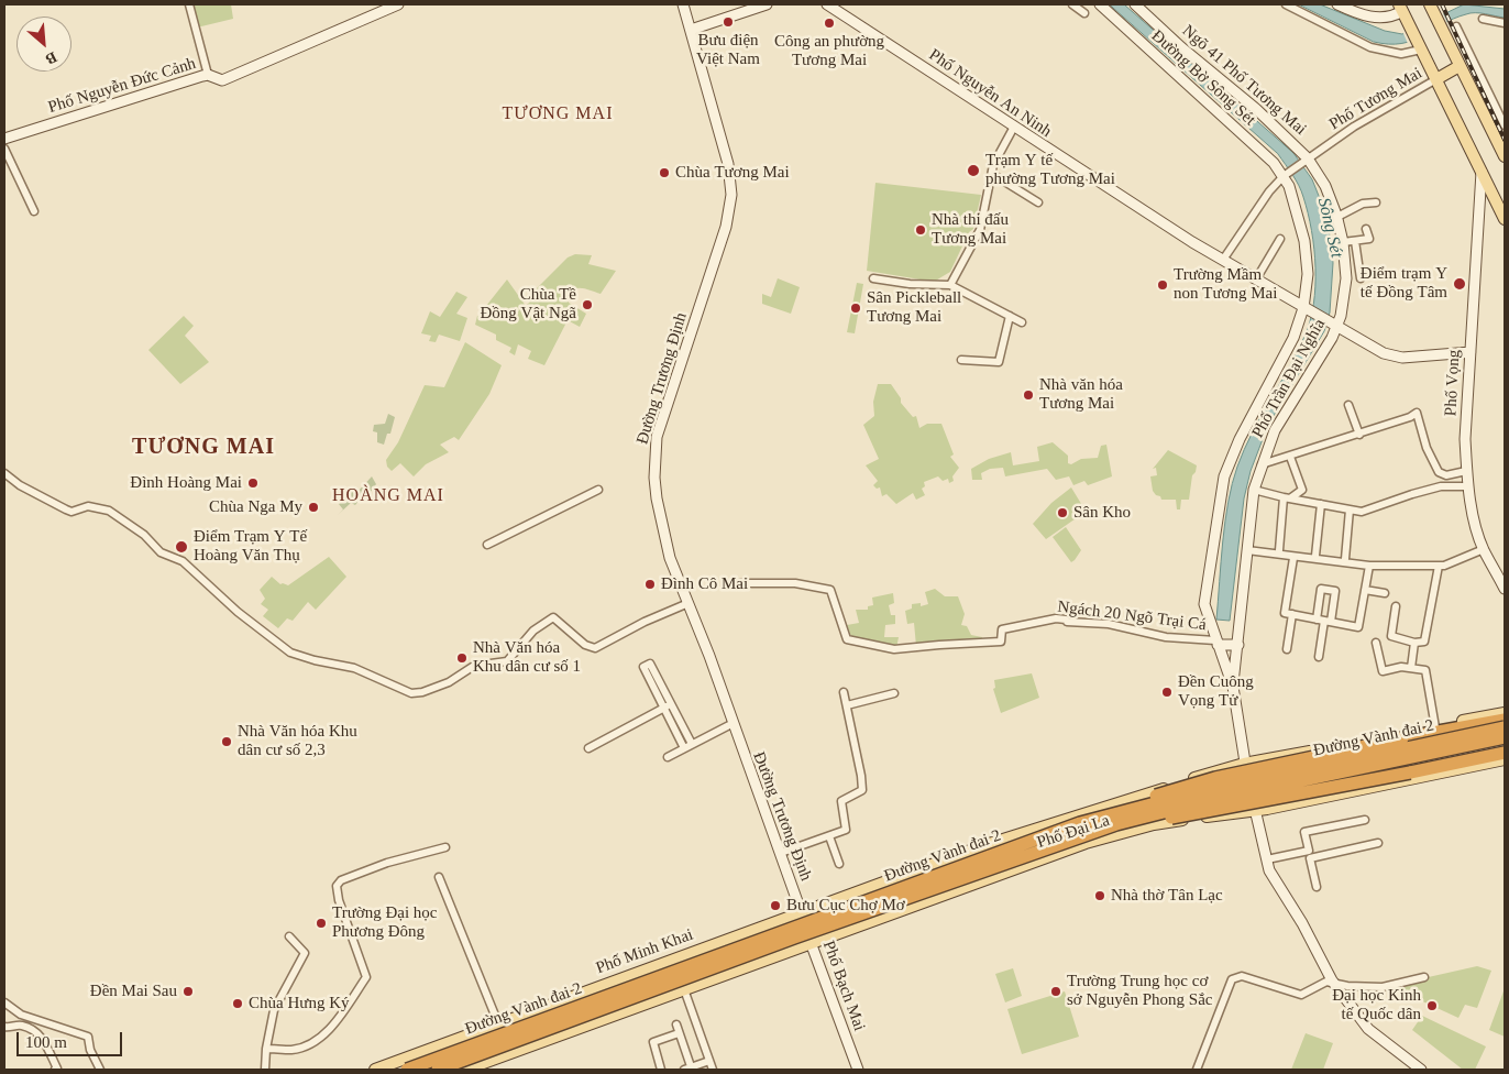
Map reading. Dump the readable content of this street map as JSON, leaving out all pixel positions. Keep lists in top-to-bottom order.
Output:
{
  "streets": {
    "highway": ["Đường Vành đai 2"],
    "main road": ["Phố Đại La", "Phố Minh Khai"],
    "street": [
      "Đường Bờ Sông Sét",
      "Ngõ 41 Phố Tương Mai",
      "Phố Nguyễn Đức Cảnh",
      "Phố Nguyễn An Ninh",
      "Phố Tương Mai",
      "Đường Trương Định",
      "Phố Trần Đại Nghĩa",
      "Phố Vọng",
      "Ngách 20 Ngõ Trại Cá",
      "Phố Bạch Mai"
    ]
  },
  "crossings": [
    ["Đường Bờ Sông Sét", "Phố Tương Mai"],
    ["Đường Bờ Sông Sét", "Phố Trần Đại Nghĩa"],
    ["Ngõ 41 Phố Tương Mai", "Phố Tương Mai"],
    ["Ngõ 41 Phố Tương Mai", "Phố Trần Đại Nghĩa"],
    ["Phố Nguyễn An Ninh", "Phố Trần Đại Nghĩa"],
    ["Phố Tương Mai", "Phố Trần Đại Nghĩa"],
    ["Đường Trương Định", "Phố Đại La"],
    ["Đường Trương Định", "Phố Minh Khai"],
    ["Đường Trương Định", "Phố Bạch Mai"],
    ["Phố Trần Đại Nghĩa", "Ngách 20 Ngõ Trại Cá"],
    ["Phố Trần Đại Nghĩa", "Phố Đại La"],
    ["Đường Vành đai 2", "Phố Đại La"],
    ["Đường Vành đai 2", "Phố Minh Khai"],
    ["Phố Đại La", "Phố Minh Khai"],
    ["Phố Đại La", "Phố Bạch Mai"],
    ["Phố Minh Khai", "Phố Bạch Mai"]
  ],
  "districts": ["TƯƠNG MAI", "TƯƠNG MAI", "HOÀNG MAI"],
  "water": ["Sông Sét"],
  "places": [
    "Bưu điện Việt Nam",
    "Công an phường Tương Mai",
    "Trạm Y tế phường Tương Mai",
    "Chùa Tương Mai",
    "Nhà thi đấu Tương Mai",
    "Điểm trạm Y tế Đồng Tâm",
    "Trường Mầm non Tương Mai",
    "Chùa Tề Đồng Vật Ngã",
    "Sân Pickleball Tương Mai",
    "Nhà văn hóa Tương Mai",
    "Đình Hoàng Mai",
    "Chùa Nga My",
    "Sân Kho",
    "Điểm Trạm Y Tế Hoàng Văn Thụ",
    "Đình Cô Mai",
    "Nhà Văn hóa Khu dân cư số 1",
    "Đền Cuông Vọng Tử",
    "Nhà Văn hóa Khu dân cư số 2,3",
    "Nhà thờ Tân Lạc",
    "Bưu Cục Chợ Mơ",
    "Trường Đại học Phương Đông",
    "Đền Mai Sau",
    "Trường Trung học cơ sở Nguyễn Phong Sắc",
    "Chùa Hưng Ký",
    "Đại học Kinh tế Quốc dân"
  ],
  "scale_bar": "100 m",
  "north": "bottom right"
}
